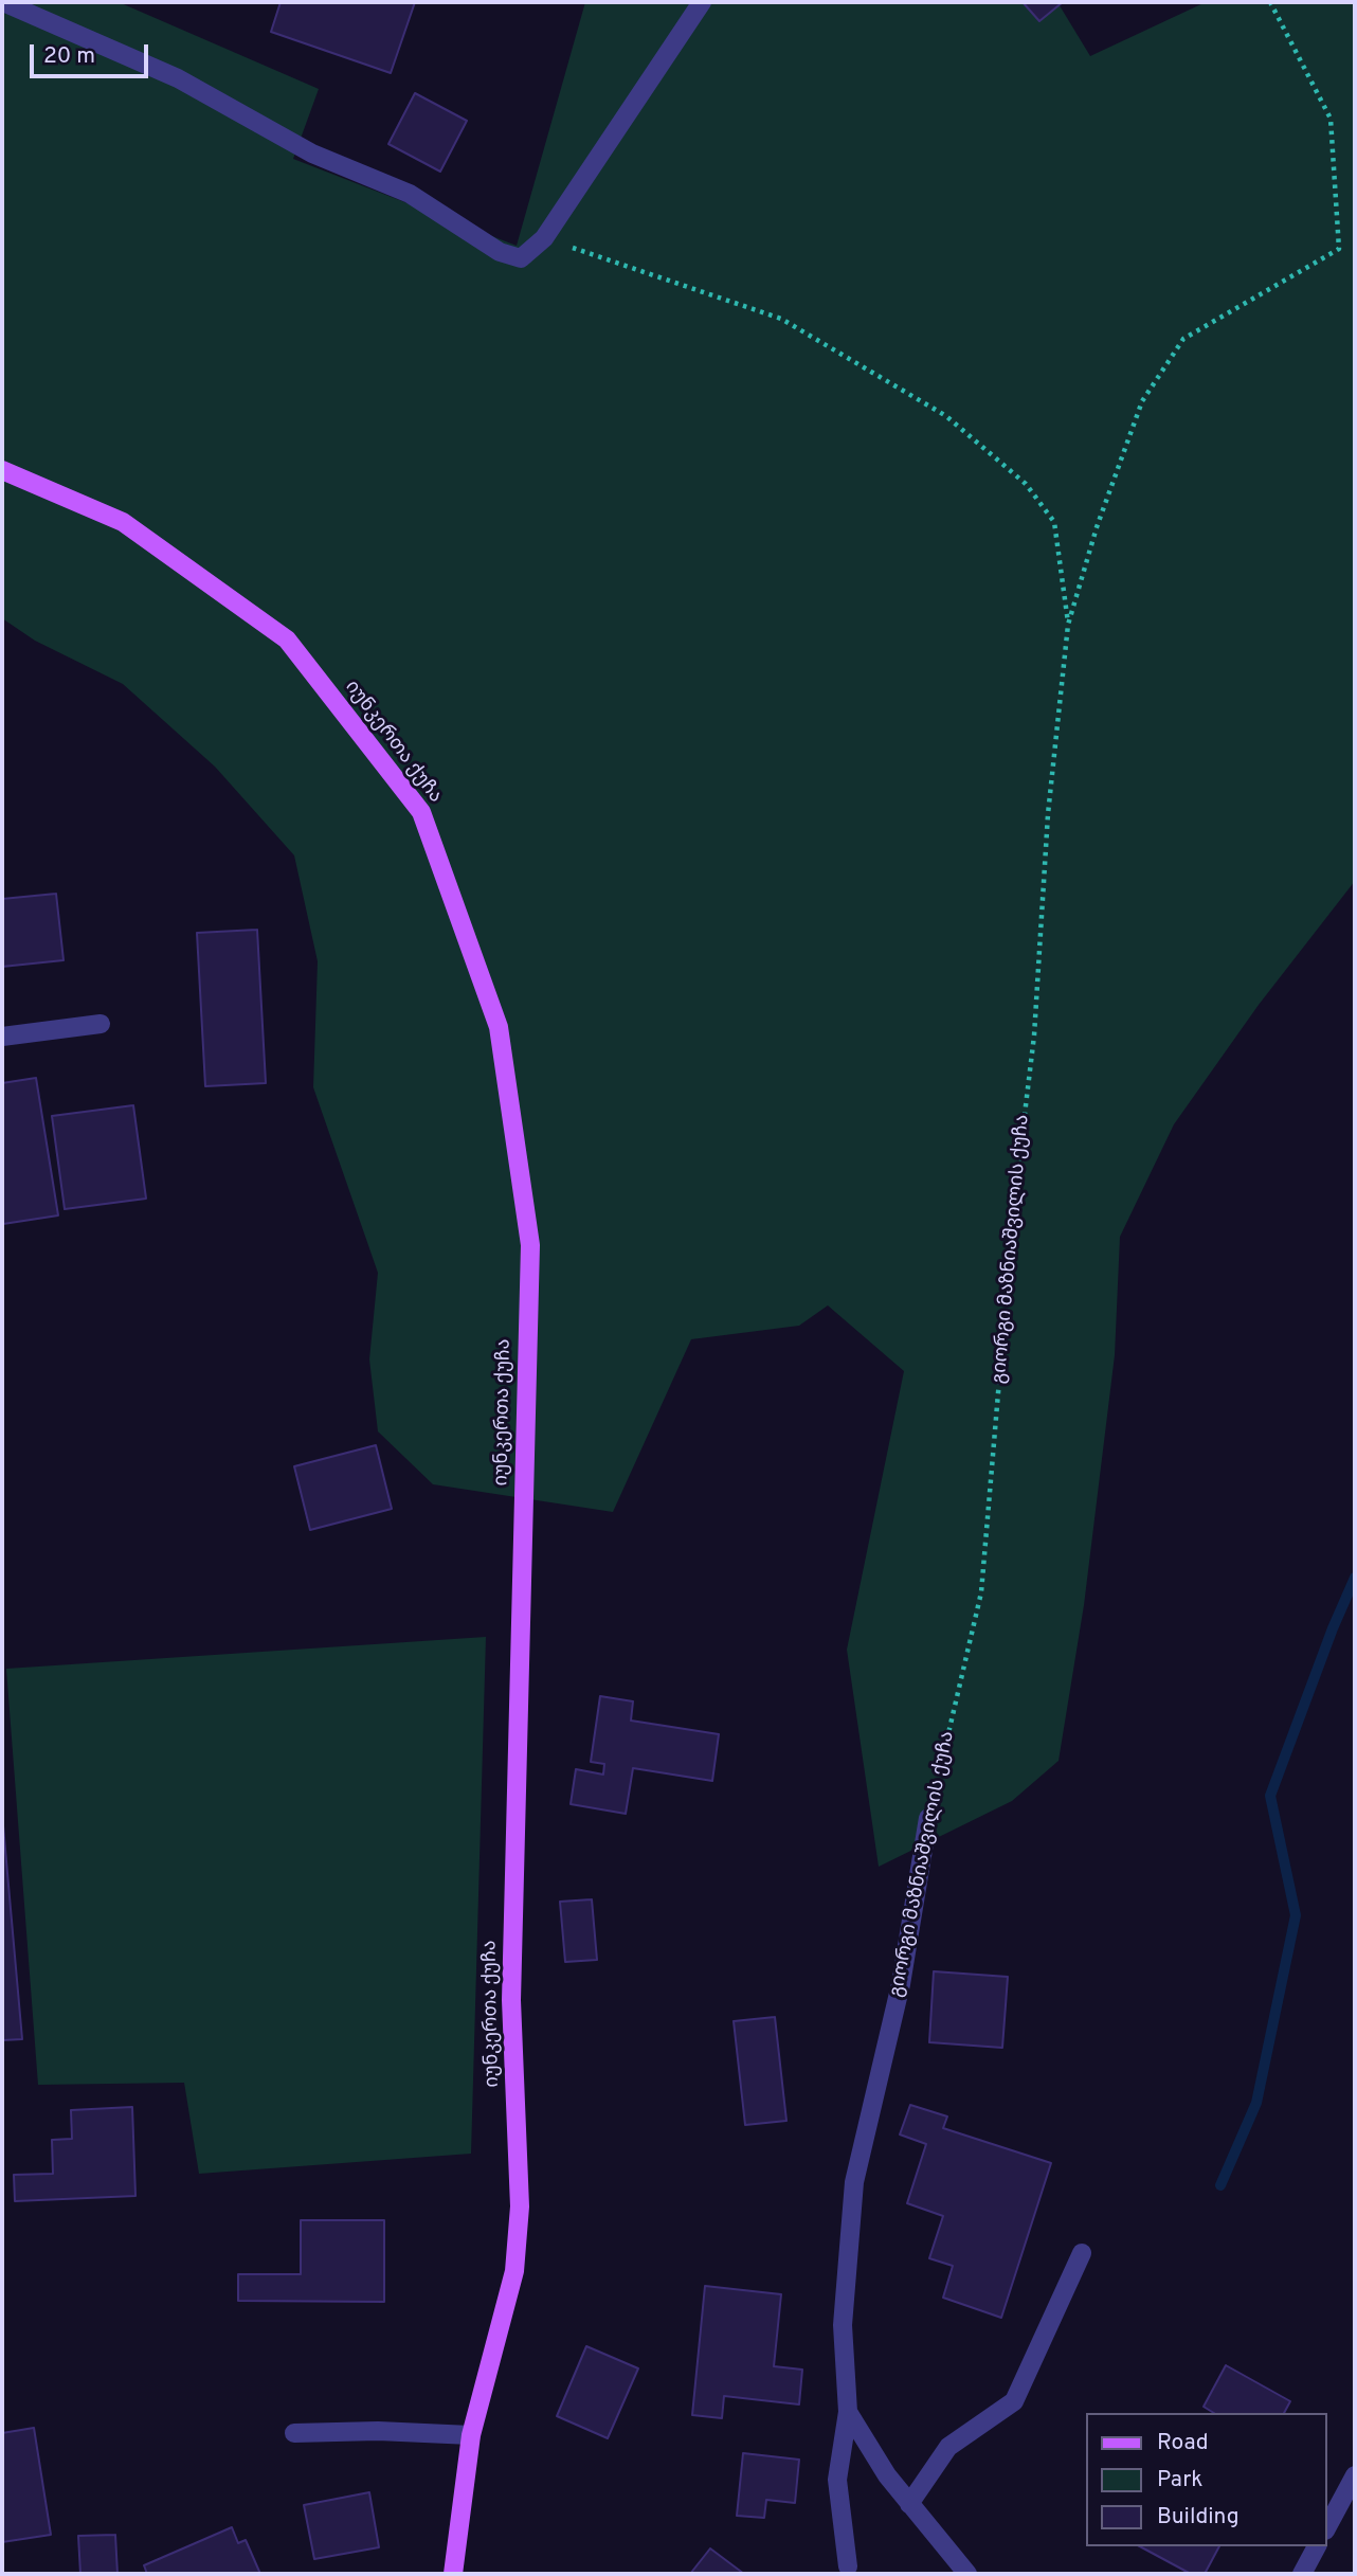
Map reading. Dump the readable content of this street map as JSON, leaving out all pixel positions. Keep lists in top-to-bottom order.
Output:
{
  "streets": {
    "main road": ["იუნკერთა ქუჩა"],
    "street": ["გიორგი მაზნიაშვილის ქუჩა"]
  },
  "legend": ["Road", "Park", "Building"],
  "scale_bar": "20 m"
}
